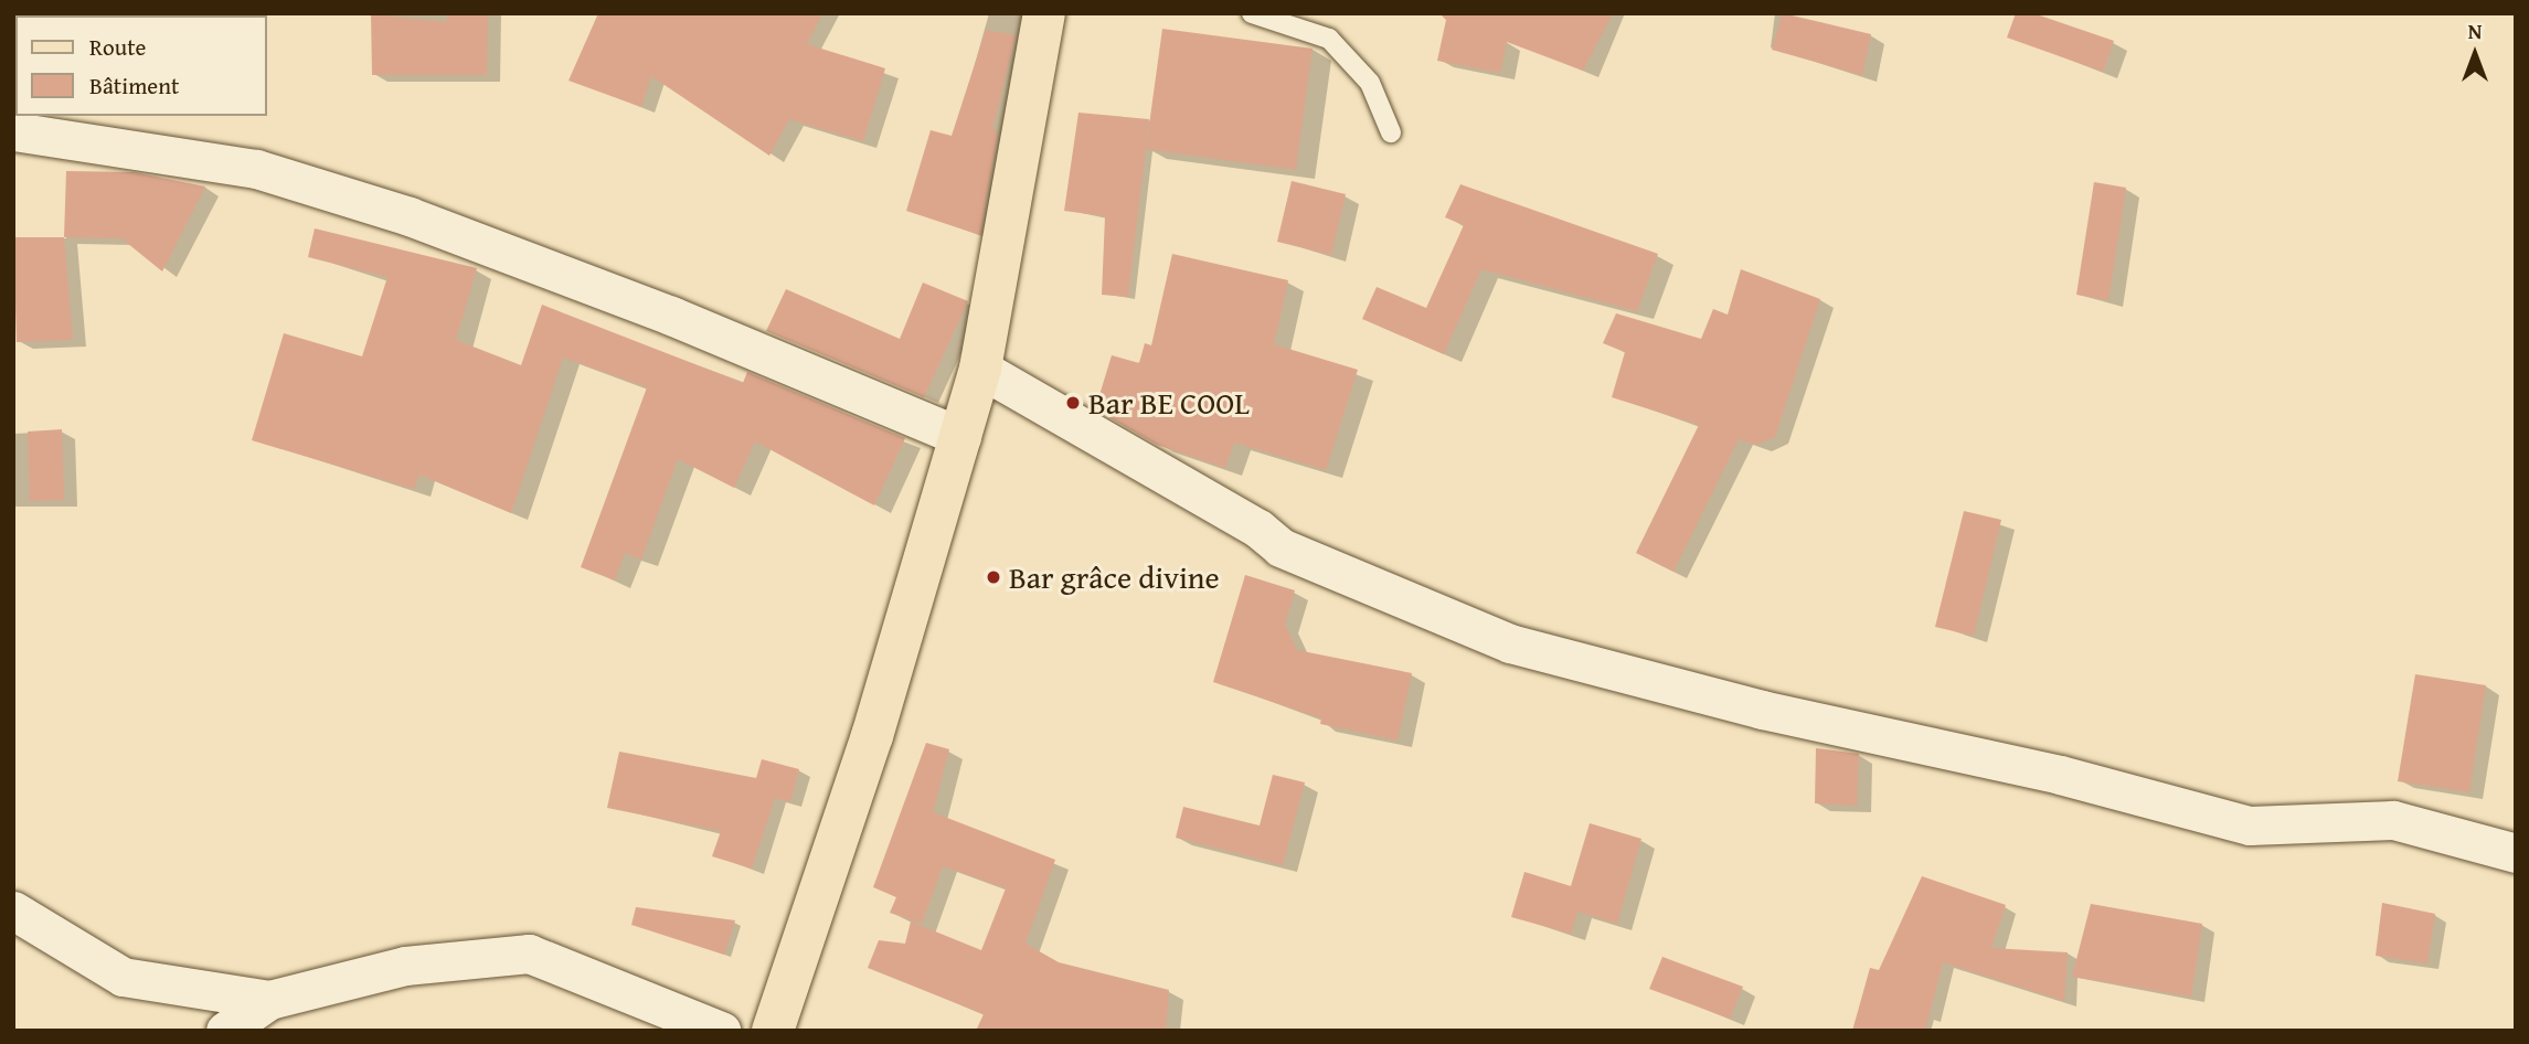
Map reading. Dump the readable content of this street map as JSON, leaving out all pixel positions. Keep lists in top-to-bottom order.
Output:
{
  "places": ["Bar BE COOL", "Bar grâce divine"],
  "legend": ["Route", "Bâtiment"],
  "north": "top"
}
